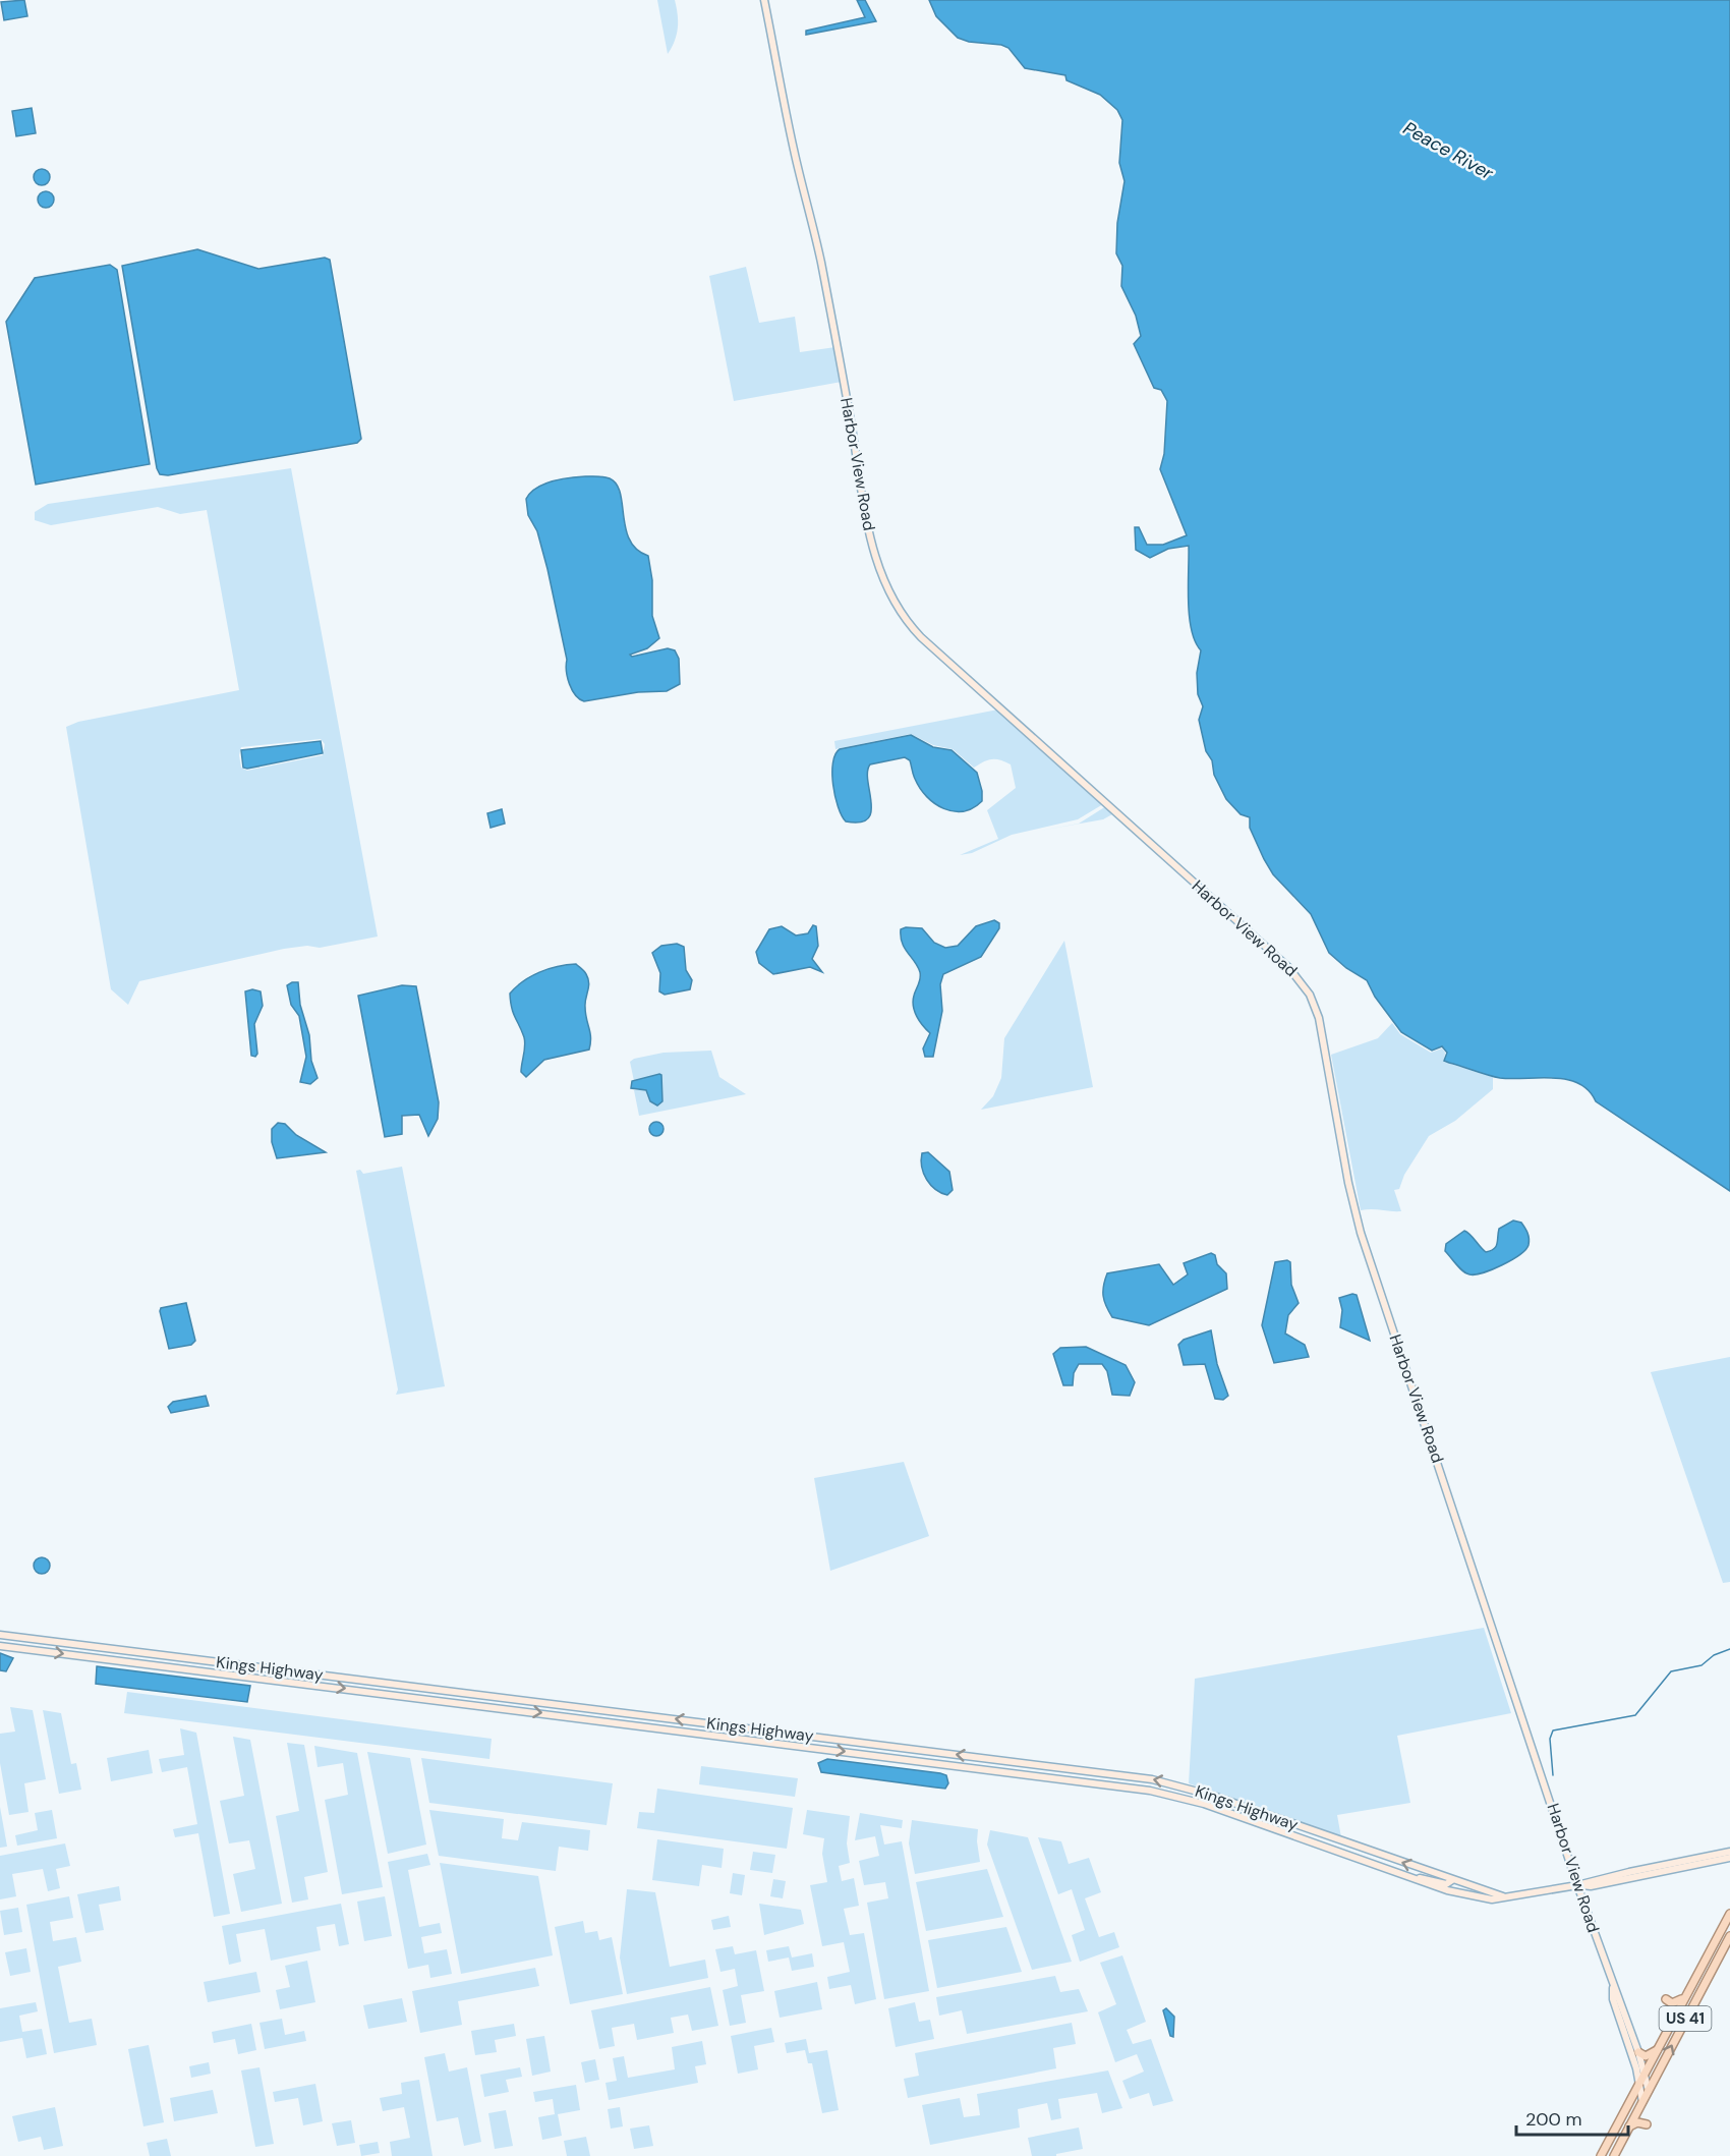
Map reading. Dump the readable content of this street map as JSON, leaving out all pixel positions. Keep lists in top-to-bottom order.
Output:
{
  "streets": {
    "main road": ["Harbor View Road", "Kings Highway", "US 41"]
  },
  "crossings": [
    ["Harbor View Road", "Kings Highway"],
    ["Harbor View Road", "US 41"]
  ],
  "water": ["Peace River"],
  "scale_bar": "200 m"
}
